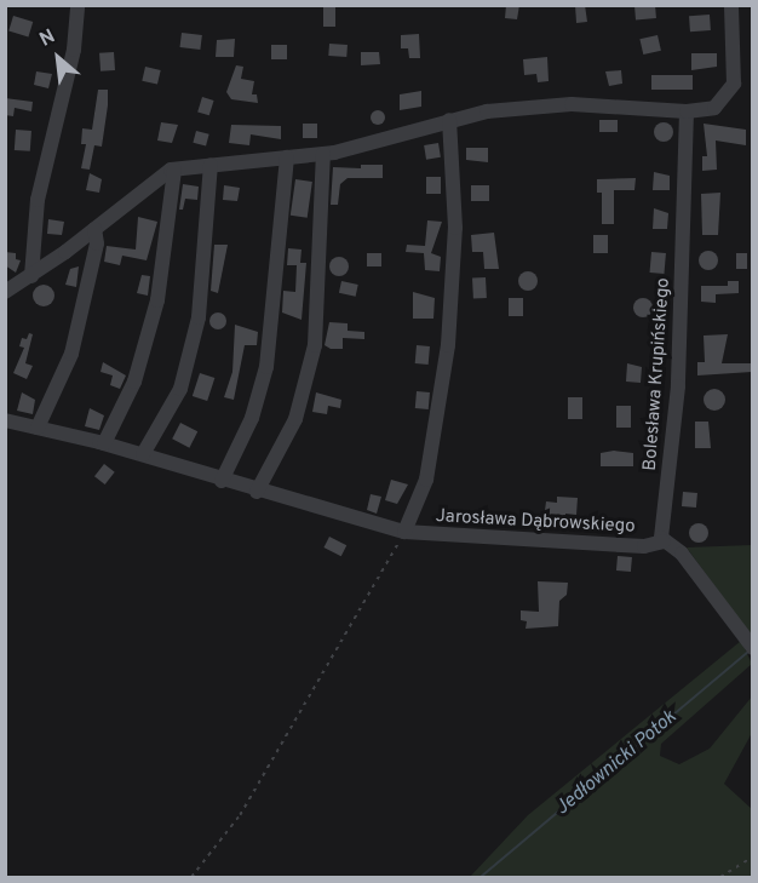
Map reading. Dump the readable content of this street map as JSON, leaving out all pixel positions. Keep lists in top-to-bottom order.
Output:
{
  "streets": {
    "street": ["Bolesława Krupińskiego", "Jarosława Dąbrowskiego"]
  },
  "crossings": [
    ["Bolesława Krupińskiego", "Jarosława Dąbrowskiego"]
  ],
  "water": ["Jedłownicki Potok"],
  "north": "top left"
}
